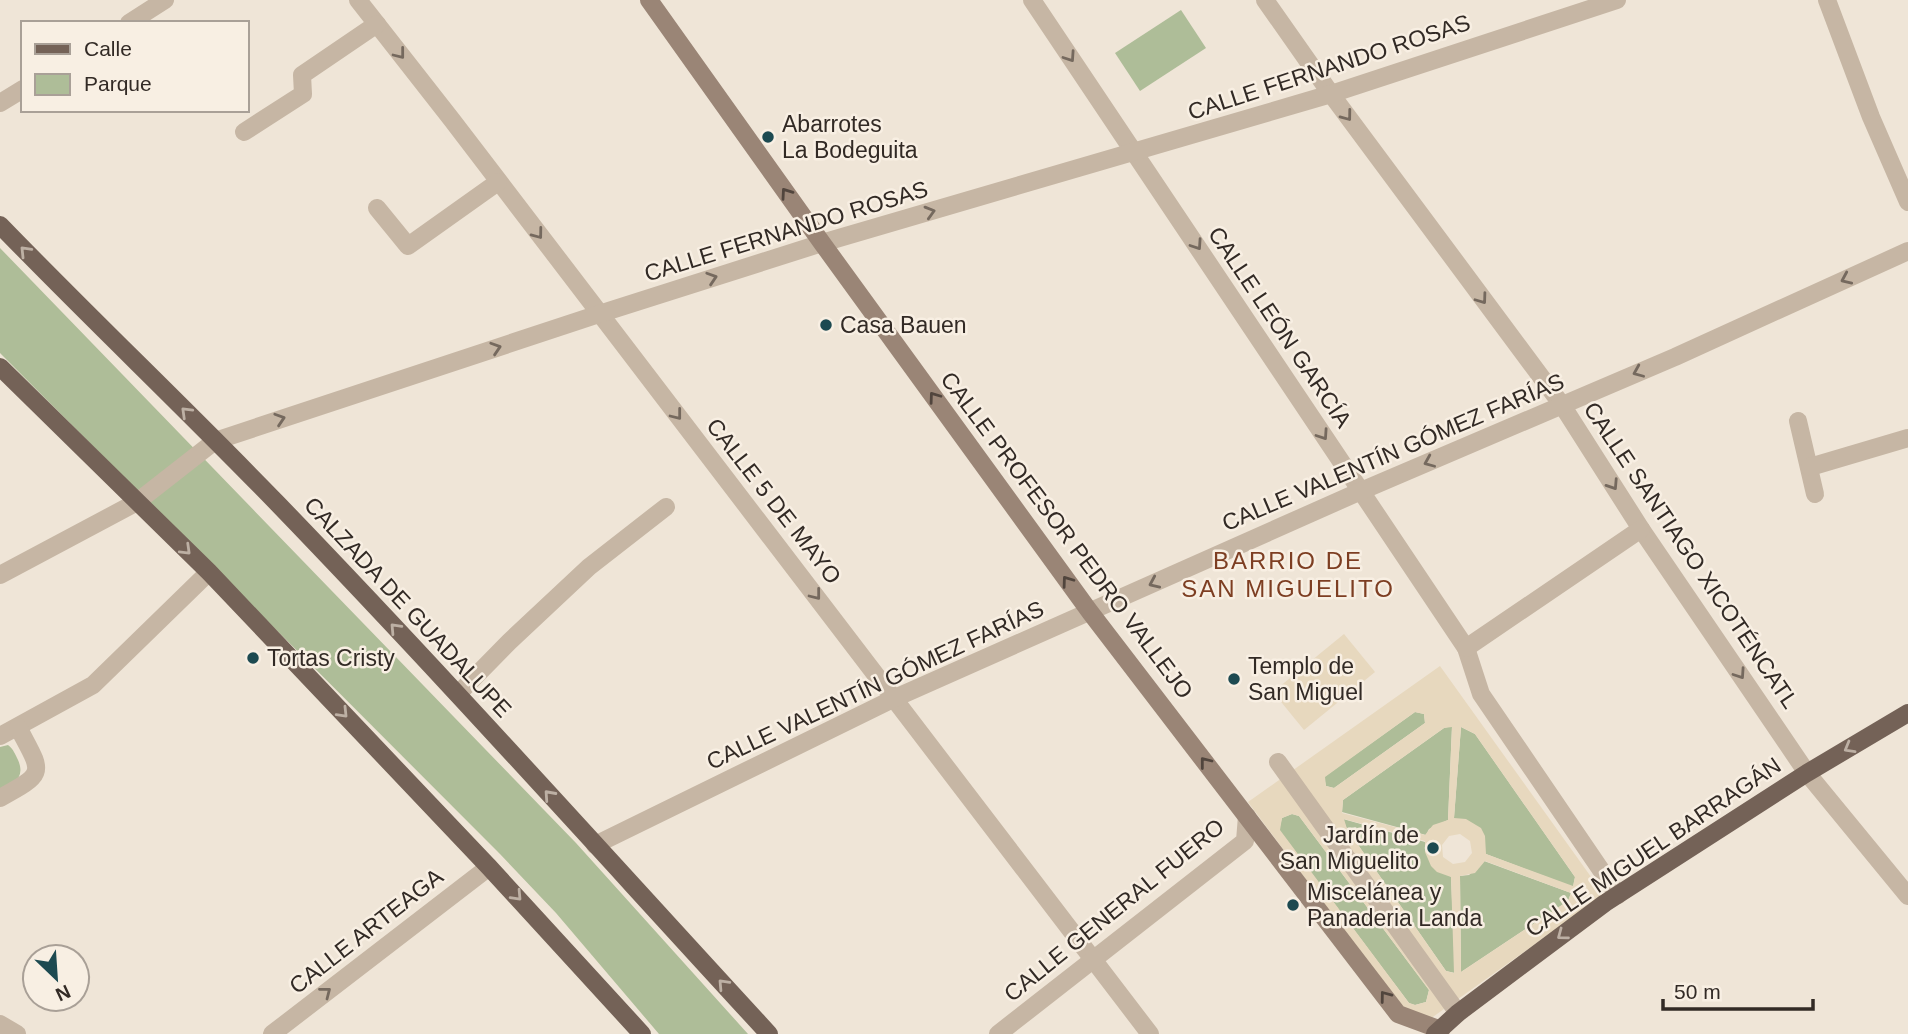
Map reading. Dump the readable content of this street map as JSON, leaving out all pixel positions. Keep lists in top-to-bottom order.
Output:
{
  "streets": {
    "main road": ["CALZADA DE GUADALUPE", "CALLE MIGUEL BARRAGÁN"],
    "street": [
      "CALLE FERNANDO ROSAS",
      "CALLE LEÓN GARCÍA",
      "CALLE VALENTÍN GÓMEZ FARÍAS",
      "CALLE 5 DE MAYO",
      "CALLE PROFESOR PEDRO VALLEJO",
      "CALLE SANTIAGO XICOTÉNCATL",
      "CALLE GENERAL FUERO",
      "CALLE ARTEAGA"
    ]
  },
  "crossings": [
    ["CALLE FERNANDO ROSAS", "CALLE LEÓN GARCÍA"],
    ["CALLE FERNANDO ROSAS", "CALLE 5 DE MAYO"],
    ["CALLE FERNANDO ROSAS", "CALLE PROFESOR PEDRO VALLEJO"],
    ["CALLE FERNANDO ROSAS", "CALLE SANTIAGO XICOTÉNCATL"],
    ["CALLE FERNANDO ROSAS", "CALZADA DE GUADALUPE"],
    ["CALLE LEÓN GARCÍA", "CALLE VALENTÍN GÓMEZ FARÍAS"],
    ["CALLE LEÓN GARCÍA", "CALLE MIGUEL BARRAGÁN"],
    ["CALLE VALENTÍN GÓMEZ FARÍAS", "CALLE 5 DE MAYO"],
    ["CALLE VALENTÍN GÓMEZ FARÍAS", "CALLE PROFESOR PEDRO VALLEJO"],
    ["CALLE VALENTÍN GÓMEZ FARÍAS", "CALLE SANTIAGO XICOTÉNCATL"],
    ["CALLE VALENTÍN GÓMEZ FARÍAS", "CALZADA DE GUADALUPE"],
    ["CALLE 5 DE MAYO", "CALLE GENERAL FUERO"],
    ["CALLE PROFESOR PEDRO VALLEJO", "CALLE MIGUEL BARRAGÁN"],
    ["CALLE PROFESOR PEDRO VALLEJO", "CALLE GENERAL FUERO"],
    ["CALLE SANTIAGO XICOTÉNCATL", "CALLE MIGUEL BARRAGÁN"]
  ],
  "one_way": [
    "CALLE FERNANDO ROSAS",
    "CALLE LEÓN GARCÍA",
    "CALLE VALENTÍN GÓMEZ FARÍAS",
    "CALLE 5 DE MAYO",
    "CALLE PROFESOR PEDRO VALLEJO",
    "CALLE SANTIAGO XICOTÉNCATL",
    "CALLE MIGUEL BARRAGÁN",
    "CALLE ARTEAGA"
  ],
  "districts": ["BARRIO DE SAN MIGUELITO"],
  "places": [
    "Abarrotes La Bodeguita",
    "Casa Bauen",
    "Tortas Cristy",
    "Templo de San Miguel",
    "Jardín de San Miguelito",
    "Miscelánea y Panaderia Landa"
  ],
  "legend": ["Calle", "Parque"],
  "scale_bar": "50 m",
  "north": "bottom right"
}
